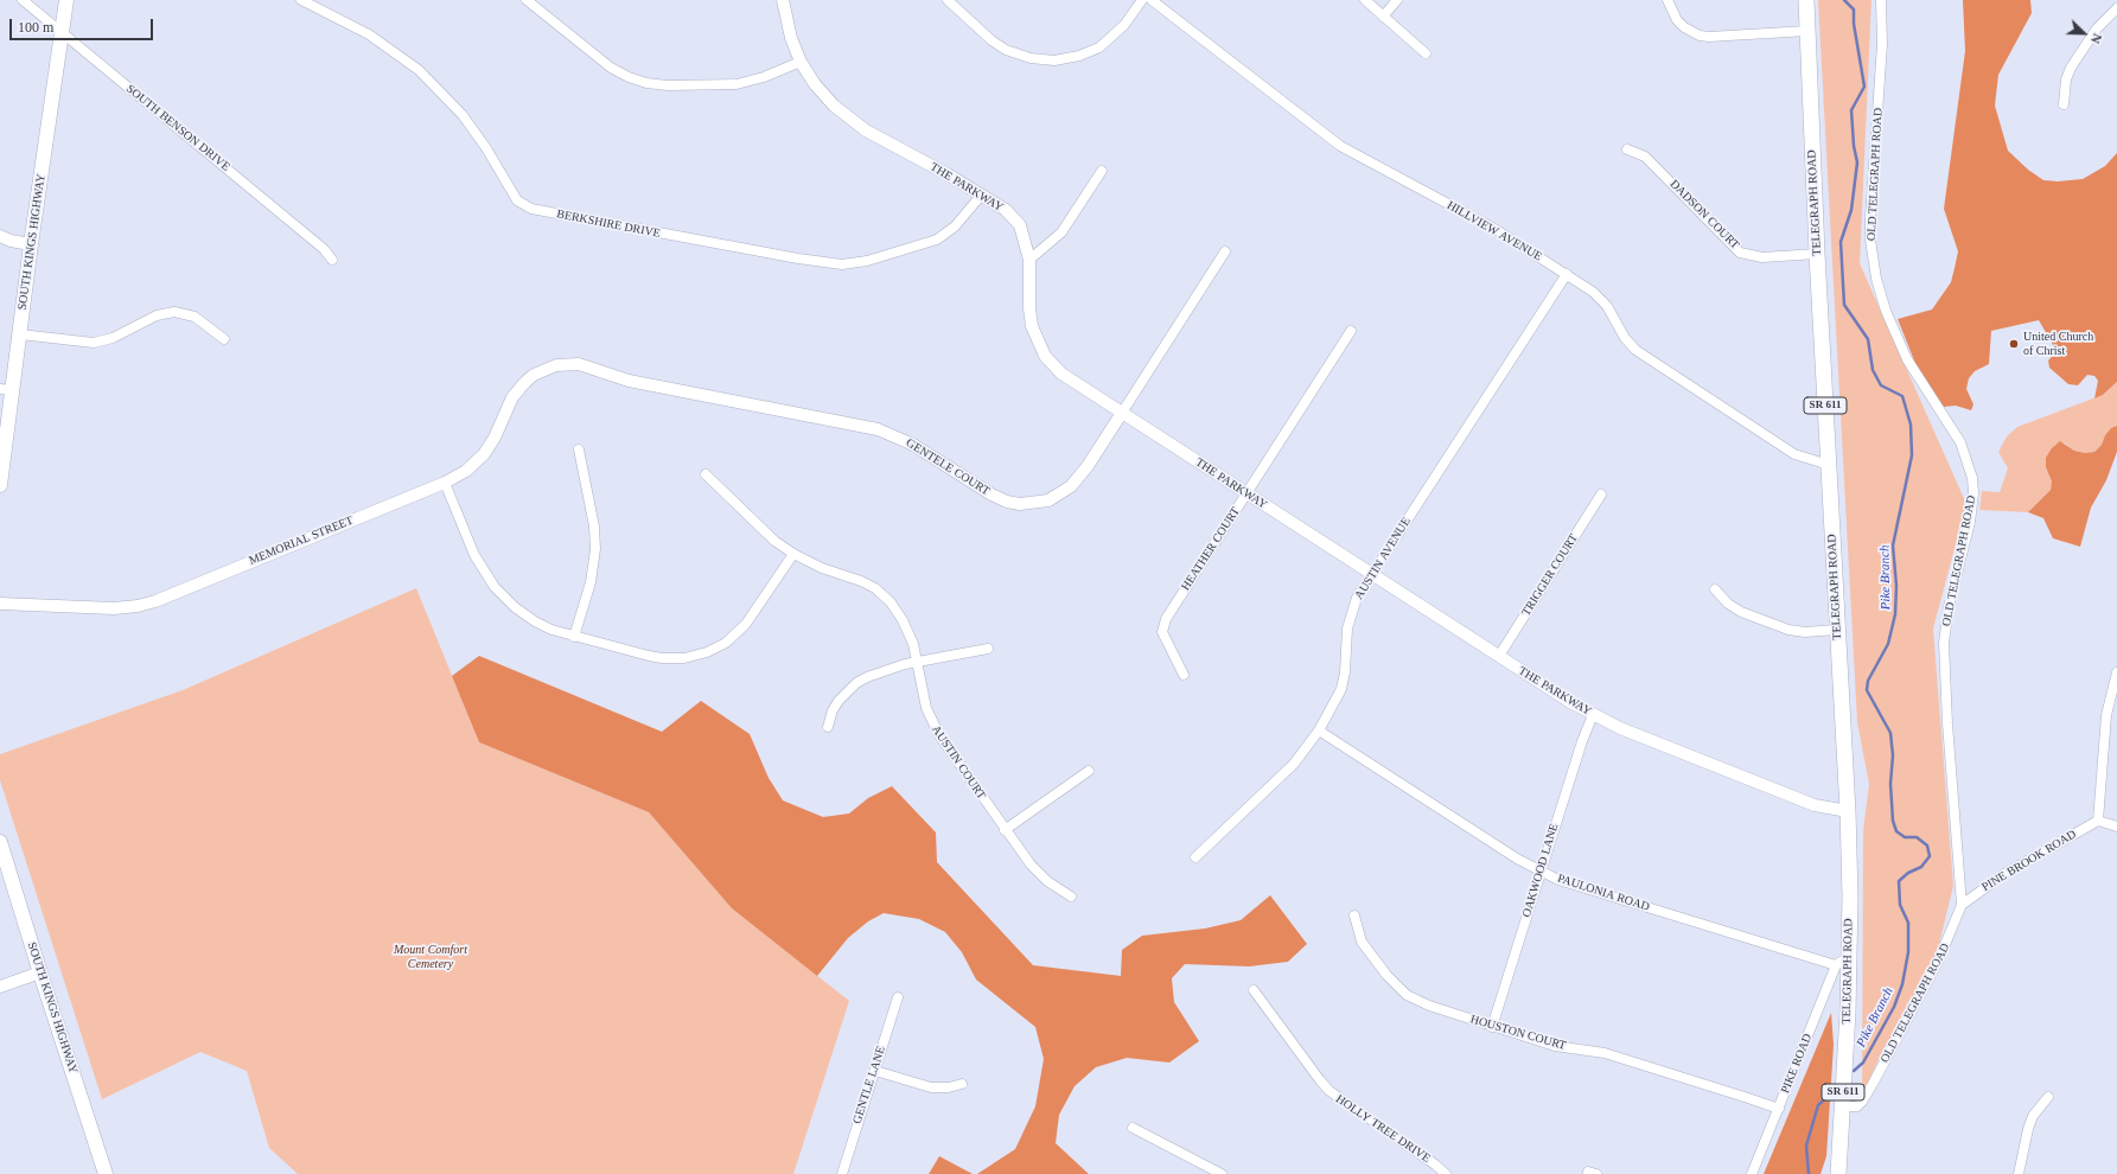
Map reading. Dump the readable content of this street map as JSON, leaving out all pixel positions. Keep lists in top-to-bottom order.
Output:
{
  "streets": {
    "main road": ["TELEGRAPH ROAD", "SOUTH KINGS HIGHWAY", "SR 611"],
    "street": [
      "SOUTH BENSON DRIVE",
      "OLD TELEGRAPH ROAD",
      "THE PARKWAY",
      "DADSON COURT",
      "BERKSHIRE DRIVE",
      "HILLVIEW AVENUE",
      "GENTELE COURT",
      "MEMORIAL STREET",
      "HEATHER COURT",
      "AUSTIN AVENUE",
      "TRIGGER COURT",
      "AUSTIN COURT",
      "PINE BROOK ROAD",
      "OAKWOOD LANE",
      "PAULONIA ROAD",
      "HOUSTON COURT",
      "PIKE ROAD",
      "GENTLE LANE",
      "HOLLY TREE DRIVE"
    ]
  },
  "crossings": [
    ["SOUTH BENSON DRIVE", "SOUTH KINGS HIGHWAY"],
    ["OLD TELEGRAPH ROAD", "TELEGRAPH ROAD"],
    ["OLD TELEGRAPH ROAD", "PINE BROOK ROAD"],
    ["THE PARKWAY", "TELEGRAPH ROAD"],
    ["THE PARKWAY", "BERKSHIRE DRIVE"],
    ["THE PARKWAY", "GENTELE COURT"],
    ["THE PARKWAY", "HEATHER COURT"],
    ["THE PARKWAY", "AUSTIN AVENUE"],
    ["THE PARKWAY", "TRIGGER COURT"],
    ["THE PARKWAY", "OAKWOOD LANE"],
    ["TELEGRAPH ROAD", "DADSON COURT"],
    ["TELEGRAPH ROAD", "HILLVIEW AVENUE"],
    ["TELEGRAPH ROAD", "PAULONIA ROAD"],
    ["TELEGRAPH ROAD", "PIKE ROAD"],
    ["HILLVIEW AVENUE", "AUSTIN AVENUE"],
    ["GENTELE COURT", "MEMORIAL STREET"],
    ["AUSTIN AVENUE", "PAULONIA ROAD"],
    ["OAKWOOD LANE", "PAULONIA ROAD"],
    ["OAKWOOD LANE", "HOUSTON COURT"],
    ["PAULONIA ROAD", "PIKE ROAD"],
    ["HOUSTON COURT", "PIKE ROAD"]
  ],
  "water": ["Pike Branch"],
  "parks": ["Mount Comfort Cemetery"],
  "places": ["United Church of Christ"],
  "scale_bar": "100 m",
  "north": "bottom right"
}
